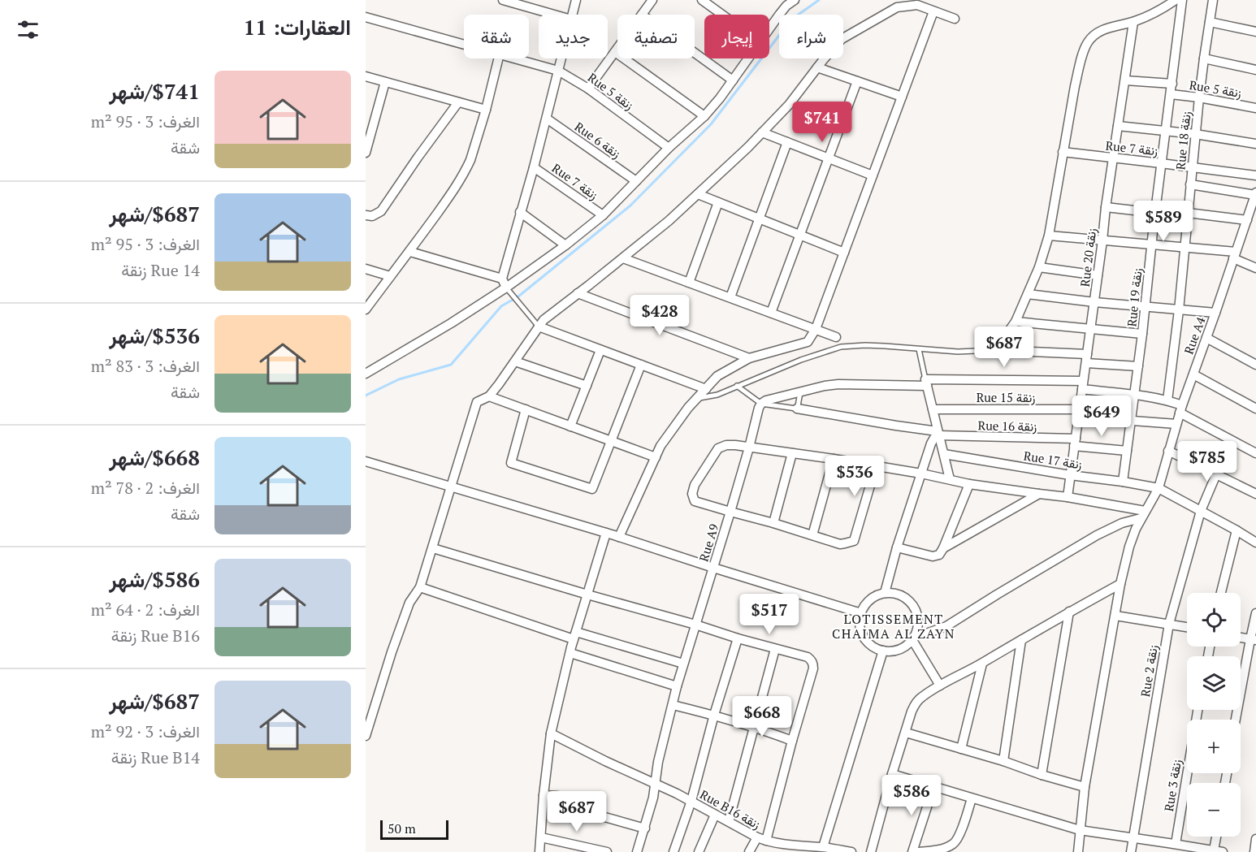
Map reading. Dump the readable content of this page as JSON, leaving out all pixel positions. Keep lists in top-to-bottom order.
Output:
{
  "streets": {
    "street": [
      "Rue 5 زنقة",
      "Rue 6 زنقة",
      "Rue 18 زنقة",
      "Rue 7 زنقة",
      "Rue 20 زنقة",
      "Rue 19 زنقة",
      "Rue A4",
      "Rue 15 زنقة",
      "Rue 16 زنقة",
      "Rue 17 زنقة",
      "Rue A9",
      "Rue 2 زنقة",
      "Rue 3 زنقة",
      "Rue B16 زنقة"
    ]
  },
  "crossings": [
    ["Rue 5 زنقة", "Rue 18 زنقة"],
    ["Rue 5 زنقة", "Rue 19 زنقة"],
    ["Rue 18 زنقة", "Rue 7 زنقة"],
    ["Rue 7 زنقة", "Rue 20 زنقة"],
    ["Rue 7 زنقة", "Rue 19 زنقة"],
    ["Rue 20 زنقة", "Rue 15 زنقة"],
    ["Rue 20 زنقة", "Rue 16 زنقة"],
    ["Rue 20 زنقة", "Rue 17 زنقة"],
    ["Rue 19 زنقة", "Rue 15 زنقة"],
    ["Rue 19 زنقة", "Rue 16 زنقة"],
    ["Rue 19 زنقة", "Rue 17 زنقة"],
    ["Rue A4", "Rue 15 زنقة"],
    ["Rue A4", "Rue 17 زنقة"],
    ["Rue 17 زنقة", "Rue 2 زنقة"],
    ["Rue A9", "Rue B16 زنقة"]
  ],
  "districts": ["LOTISSEMENT CHAIMA AL ZAYN"],
  "scale_bar": "50 m",
  "page": {
    "heading": "العقارات: 11",
    "chip": [
      "شراء",
      "إيجار",
      "تصفية",
      "جديد",
      "شقة"
    ],
    "list": [
      {
        "name": "$741/شهر",
        "note": "الغرف: 3 · 95 m² · شقة"
      },
      {
        "name": "$687/شهر",
        "note": "الغرف: 3 · 95 m² · Rue 14 زنقة"
      },
      {
        "name": "$536/شهر",
        "note": "الغرف: 3 · 83 m² · شقة"
      },
      {
        "name": "$668/شهر",
        "note": "الغرف: 2 · 78 m² · شقة"
      },
      {
        "name": "$586/شهر",
        "note": "الغرف: 2 · 64 m² · Rue B16 زنقة"
      },
      {
        "name": "$687/شهر",
        "note": "الغرف: 3 · 92 m² · Rue B14 زنقة"
      }
    ],
    "price": [
      "$741",
      "$589",
      "$428",
      "$687",
      "$649",
      "$785",
      "$536",
      "$517",
      "$668",
      "$586",
      "$687"
    ],
    "map_buttons": ["+", "−"],
    "scale": "50 m"
  }
}
